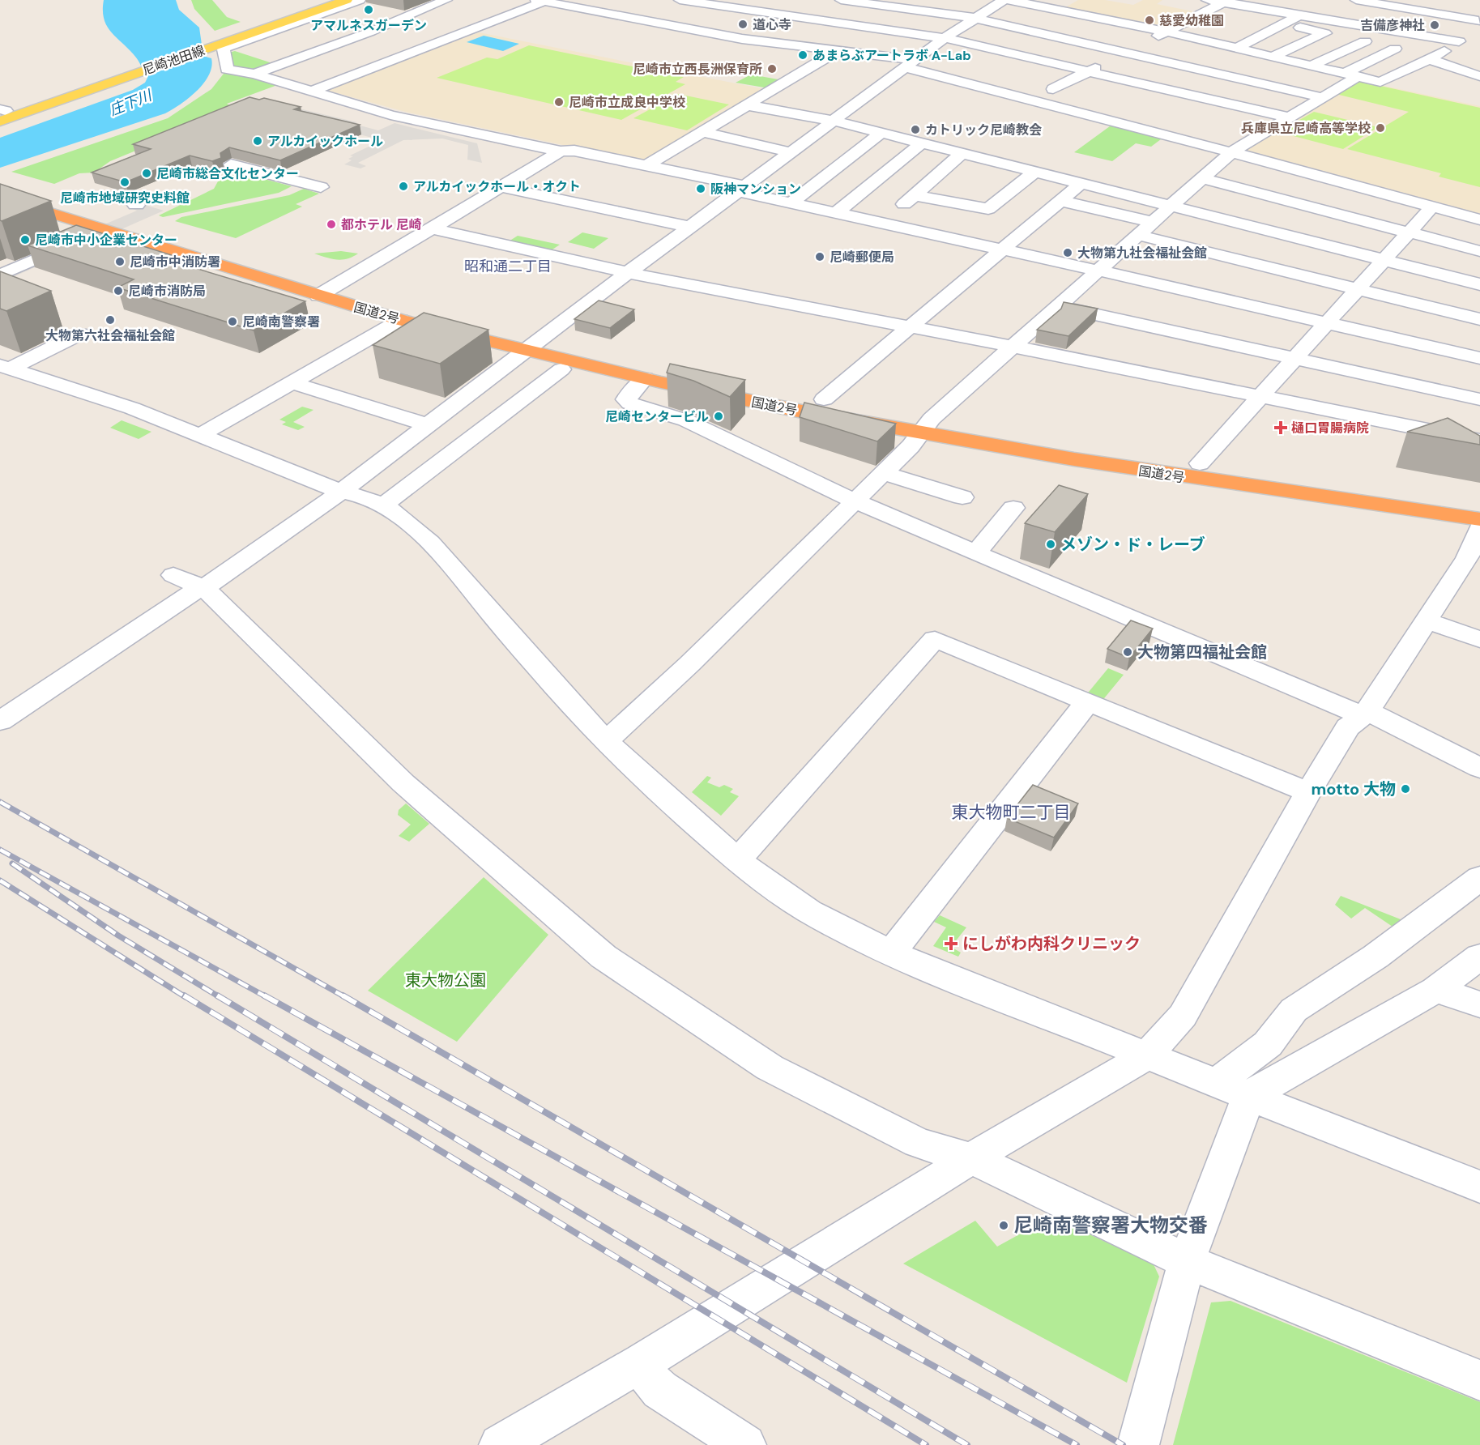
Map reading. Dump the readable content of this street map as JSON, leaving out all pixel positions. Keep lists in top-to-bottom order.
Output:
{
  "streets": {
    "highway": ["国道2号"],
    "main road": ["尼崎池田線"]
  },
  "districts": ["昭和通二丁目", "東大物町二丁目"],
  "water": ["庄下川"],
  "parks": ["東大物公園"],
  "places": {
    "other": [
      "アマルネスガーデン",
      "慈愛幼稚園",
      "道心寺",
      "吉備彦神社",
      "あまらぶアートラボ A-Lab",
      "尼崎市立西長洲保育所",
      "尼崎市立成良中学校",
      "兵庫県立尼崎高等学校",
      "カトリック尼崎教会",
      "アルカイックホール",
      "尼崎市総合文化センター",
      "尼崎市地域研究史料館",
      "アルカイックホール・オクト",
      "阪神マンション",
      "都ホテル 尼崎",
      "尼崎市中小企業センター",
      "大物第九社会福祉会館",
      "尼崎郵便局",
      "尼崎市中消防署",
      "尼崎市消防局",
      "大物第六社会福祉会館",
      "尼崎南警察署",
      "尼崎センタービル",
      "メゾン・ド・レーブ",
      "大物第四福祉会館",
      "motto 大物",
      "尼崎南警察署大物交番"
    ],
    "health": ["樋口胃腸病院", "にしがわ内科クリニック"]
  }
}
